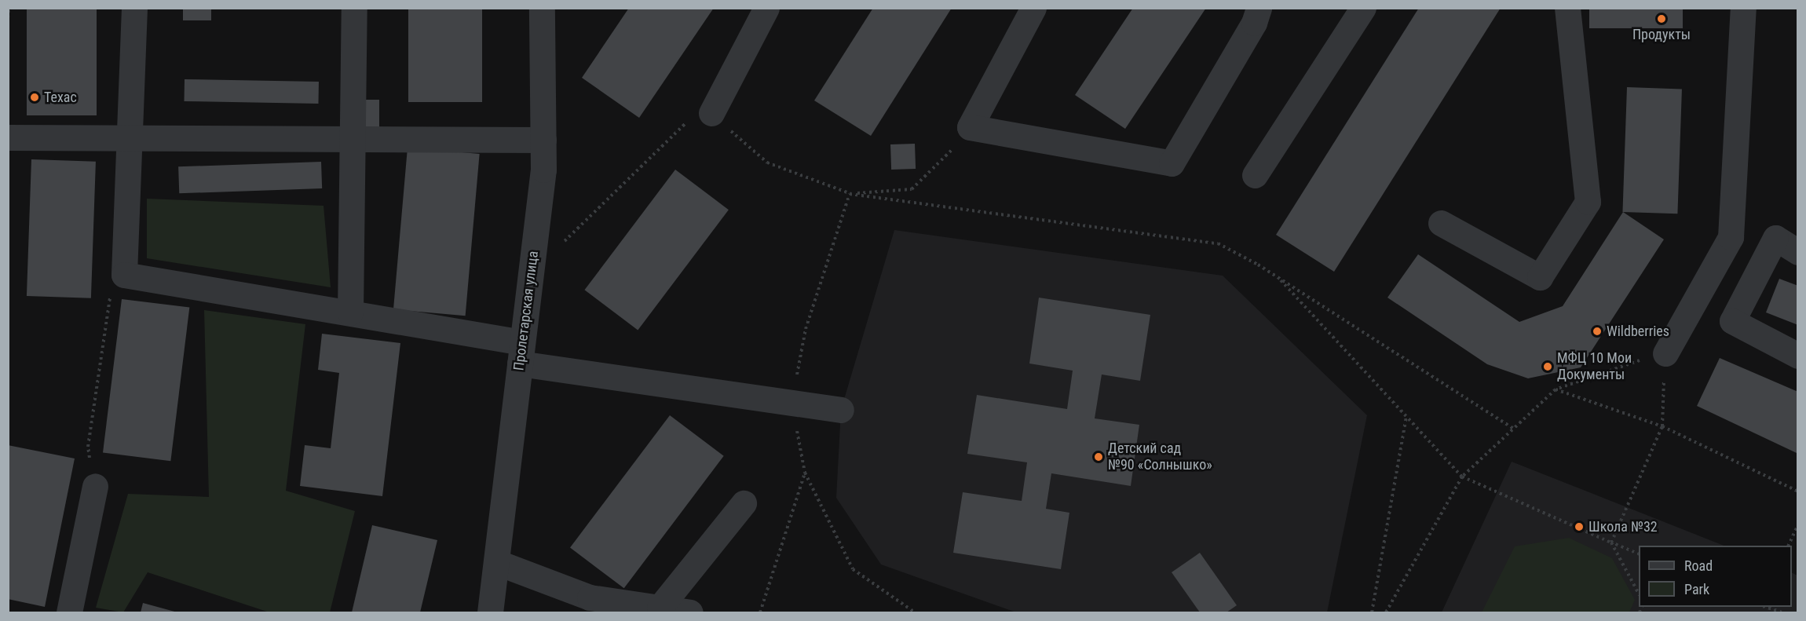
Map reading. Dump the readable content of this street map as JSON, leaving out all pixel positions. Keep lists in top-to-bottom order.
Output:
{
  "streets": {
    "street": ["Пролетарская улица"]
  },
  "places": [
    "Продукты",
    "Техас",
    "Wildberries",
    "МФЦ 10 Мои Документы",
    "Детский сад №90 «Солнышко»",
    "Школа №32"
  ],
  "legend": ["Road", "Park"]
}
